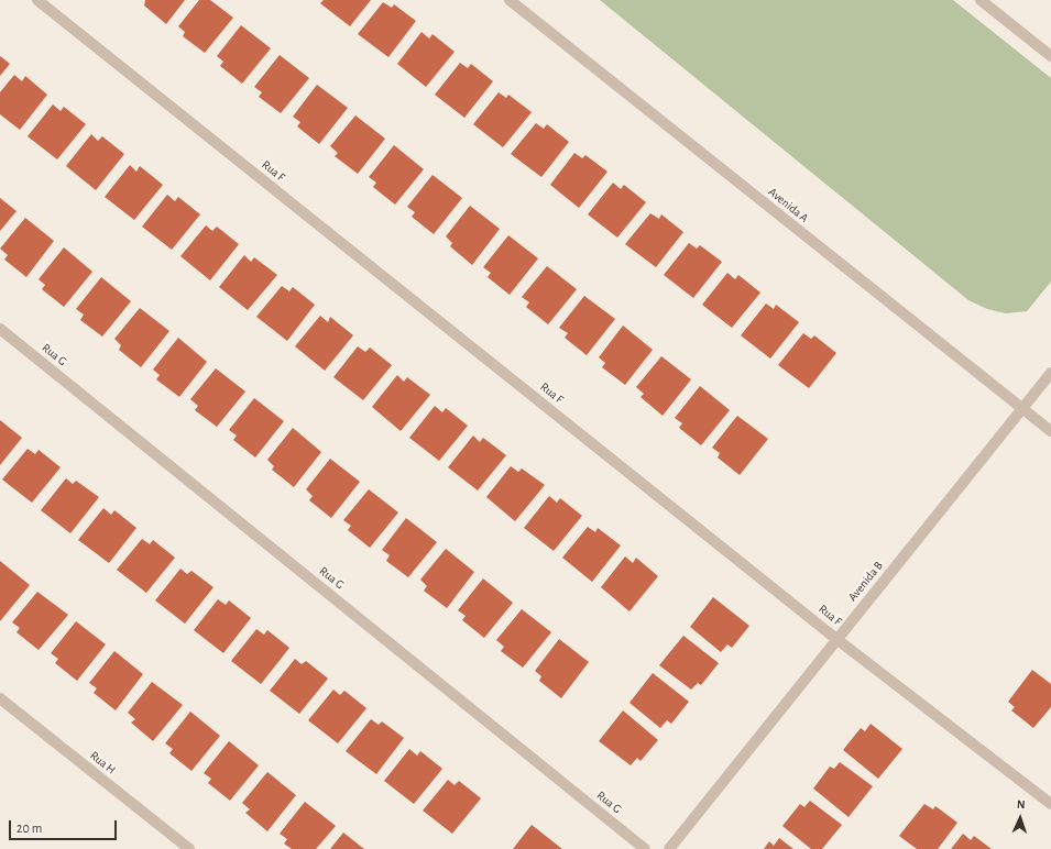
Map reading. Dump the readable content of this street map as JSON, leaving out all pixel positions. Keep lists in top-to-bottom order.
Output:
{
  "streets": {
    "street": [
      "Rua F",
      "Avenida A",
      "Rua G",
      "Avenida B",
      "Rua H"
    ]
  },
  "crossings": [
    ["Rua F", "Avenida B"],
    ["Avenida A", "Avenida B"]
  ],
  "scale_bar": "20 m",
  "north": "top"
}
